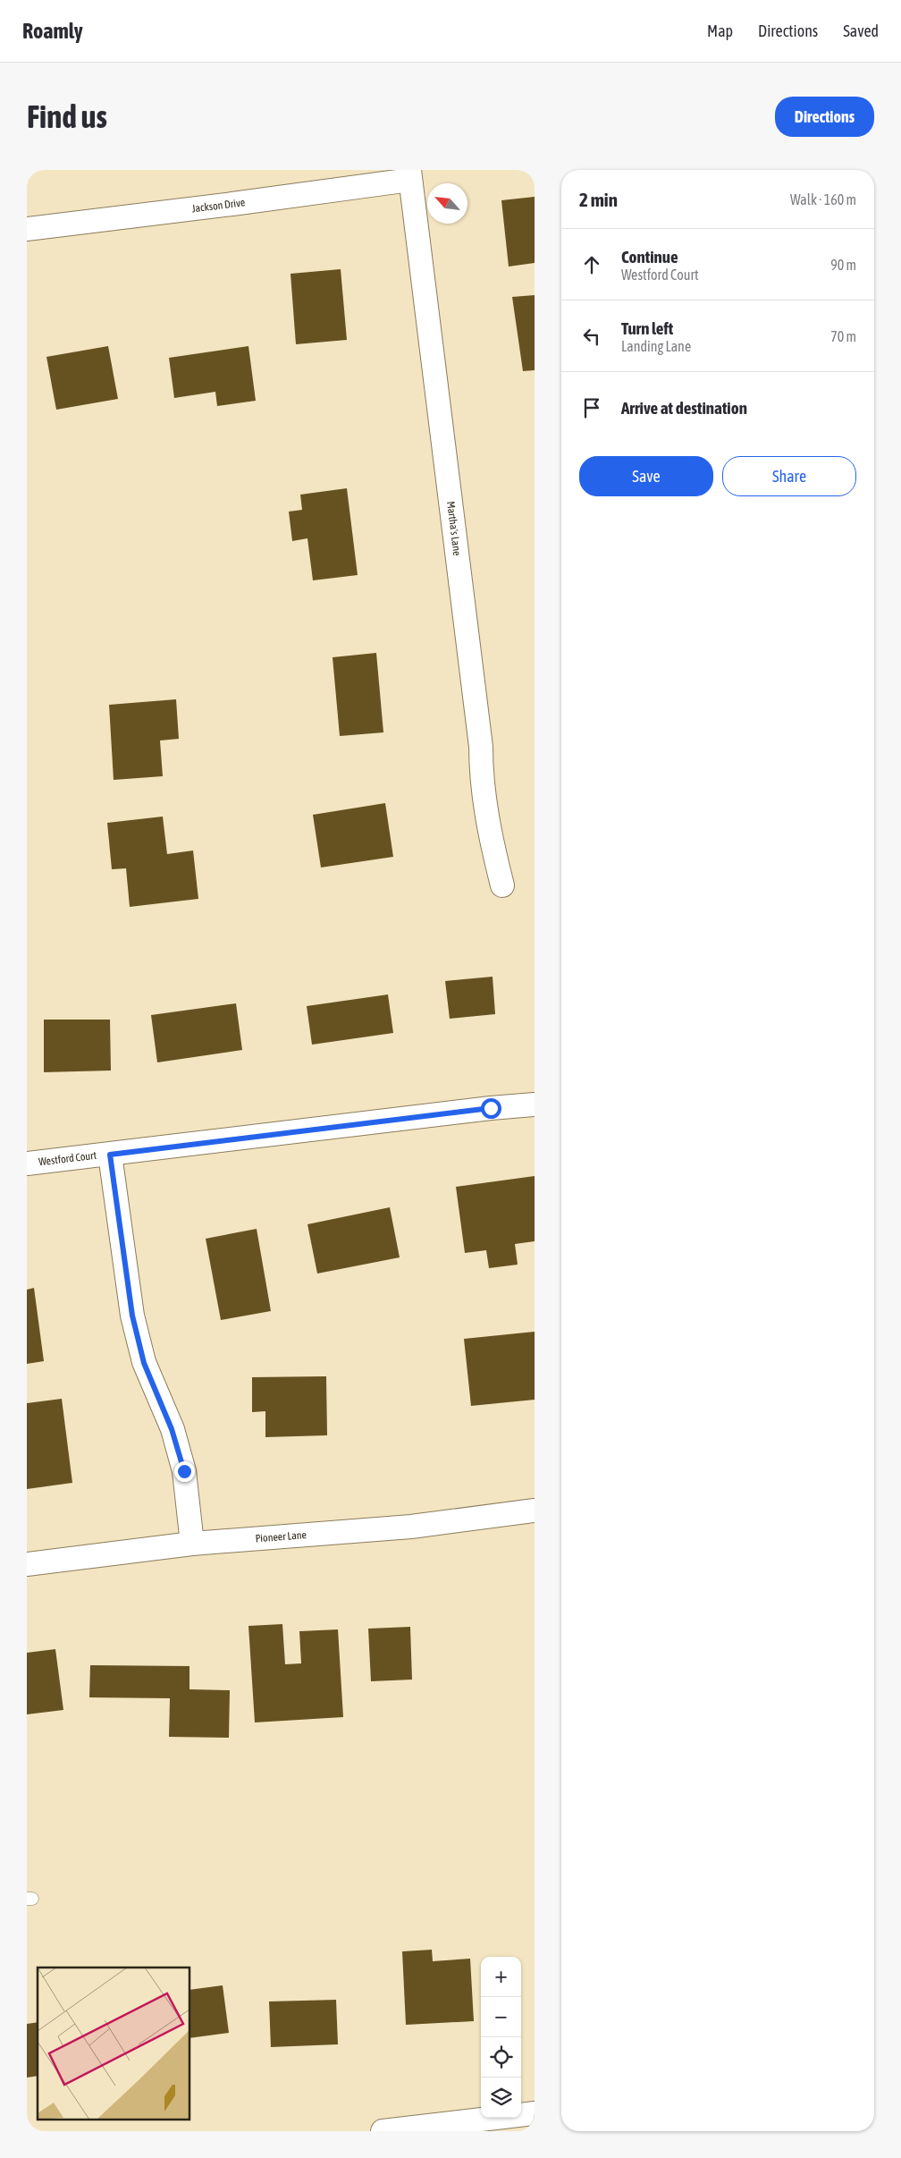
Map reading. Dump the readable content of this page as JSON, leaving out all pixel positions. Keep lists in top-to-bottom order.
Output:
{
  "streets": {
    "street": [
      "Jackson Drive",
      "Martha's Lane",
      "Westford Court",
      "Pioneer Lane"
    ]
  },
  "crossings": [
    ["Jackson Drive", "Martha's Lane"]
  ],
  "north": "top left",
  "page": {
    "header": "Roamly",
    "nav": ["Map", "Directions", "Saved"],
    "buttons": [
      "Directions",
      ["Save", "Share"]
    ],
    "title": "Find us",
    "heading": ["2 min", "Walk · 160 m"],
    "list": [
      ["Continue", "Westford Court", "90 m"],
      ["Turn left", "Landing Lane", "70 m"],
      "Arrive at destination"
    ],
    "map_buttons": ["+", "−"]
  }
}
